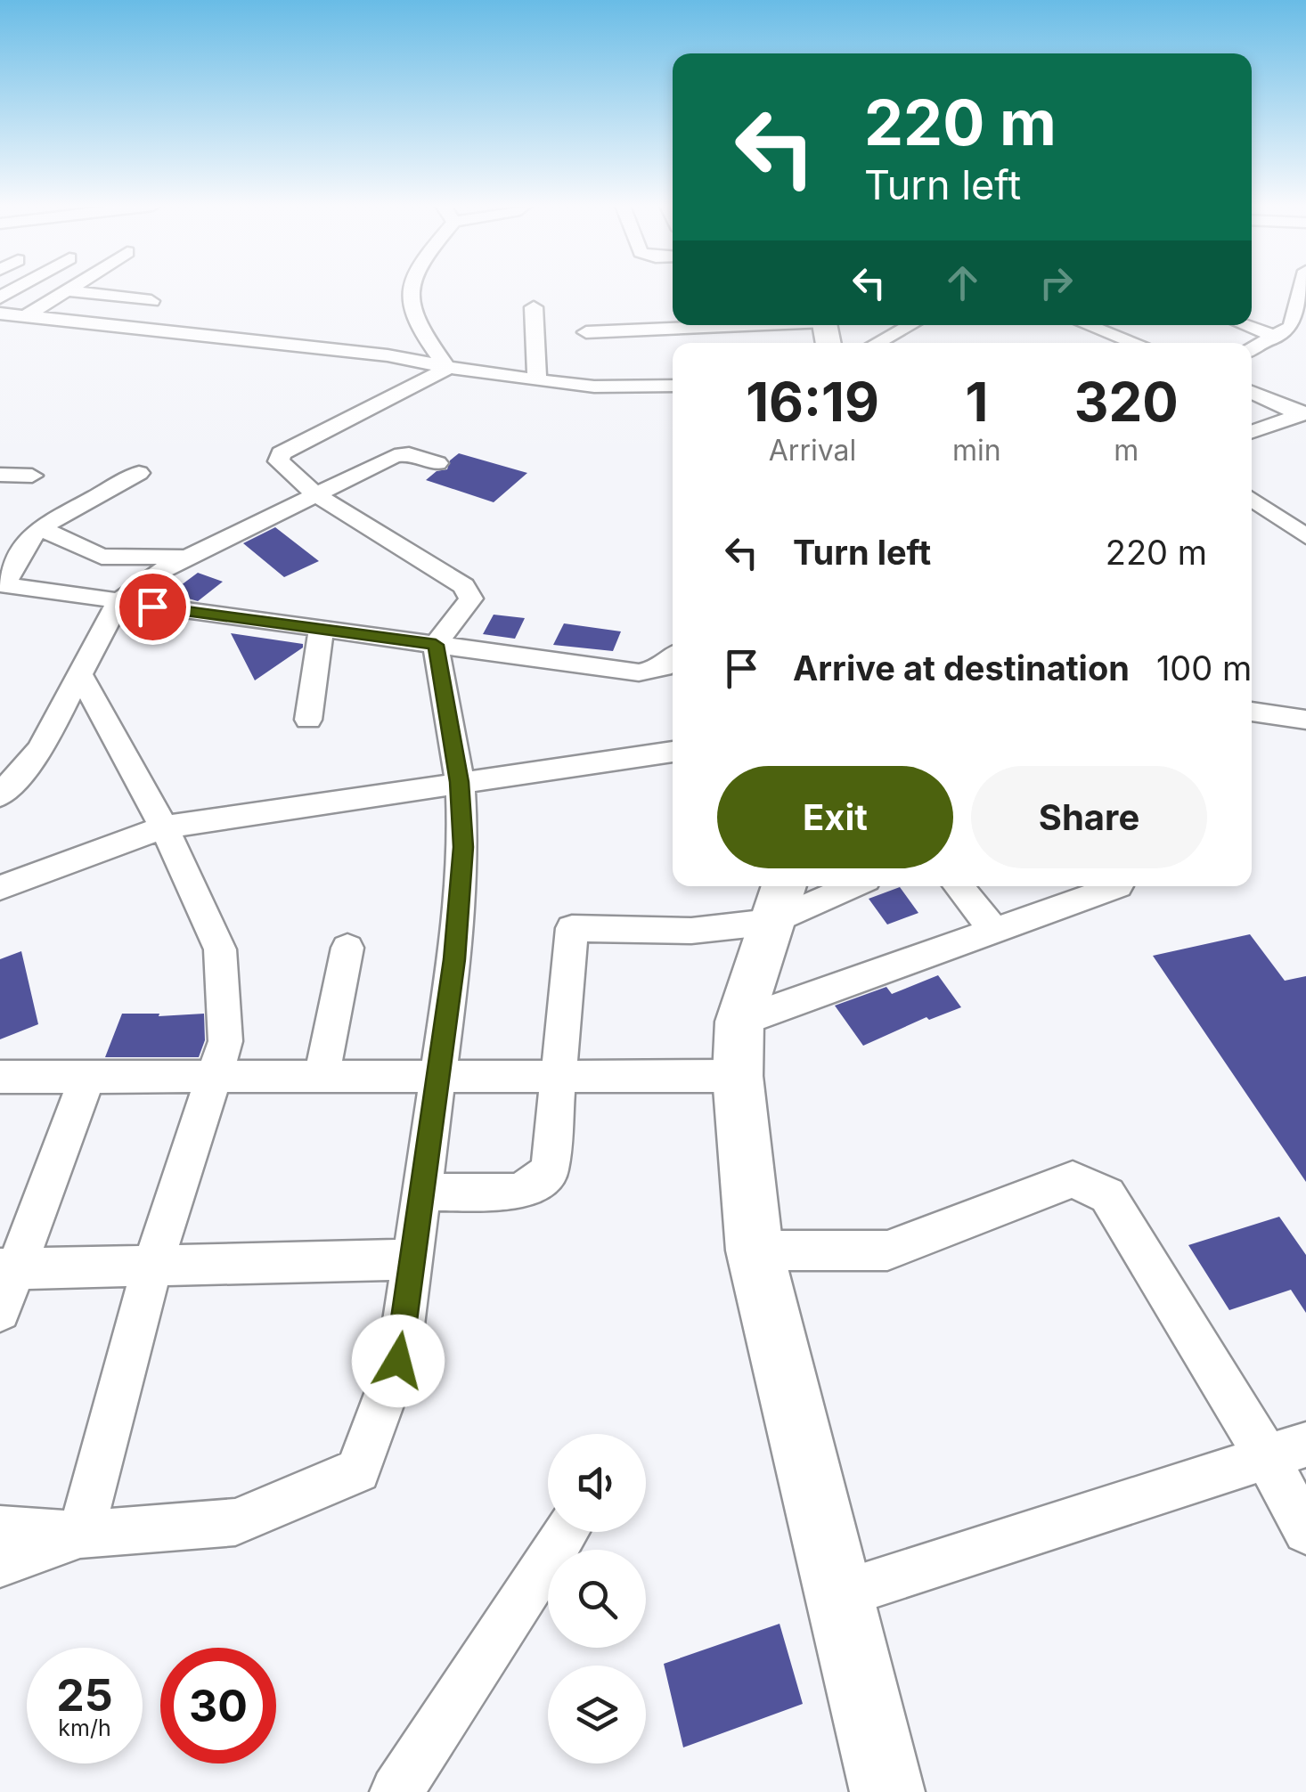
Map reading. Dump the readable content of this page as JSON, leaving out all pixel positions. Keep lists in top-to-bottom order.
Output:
{
  "page": {
    "turn": ["220 m", "Turn left"],
    "eta": [
      "16:19",
      "Arrival",
      "1",
      "min",
      "320",
      "m"
    ],
    "list": [
      {
        "name": "Turn left",
        "value": "220 m"
      },
      {
        "name": "Arrive at destination",
        "value": "100 m"
      }
    ],
    "buttons": ["Exit", "Share"],
    "speed": "25 km/h",
    "limit": "30"
  }
}
